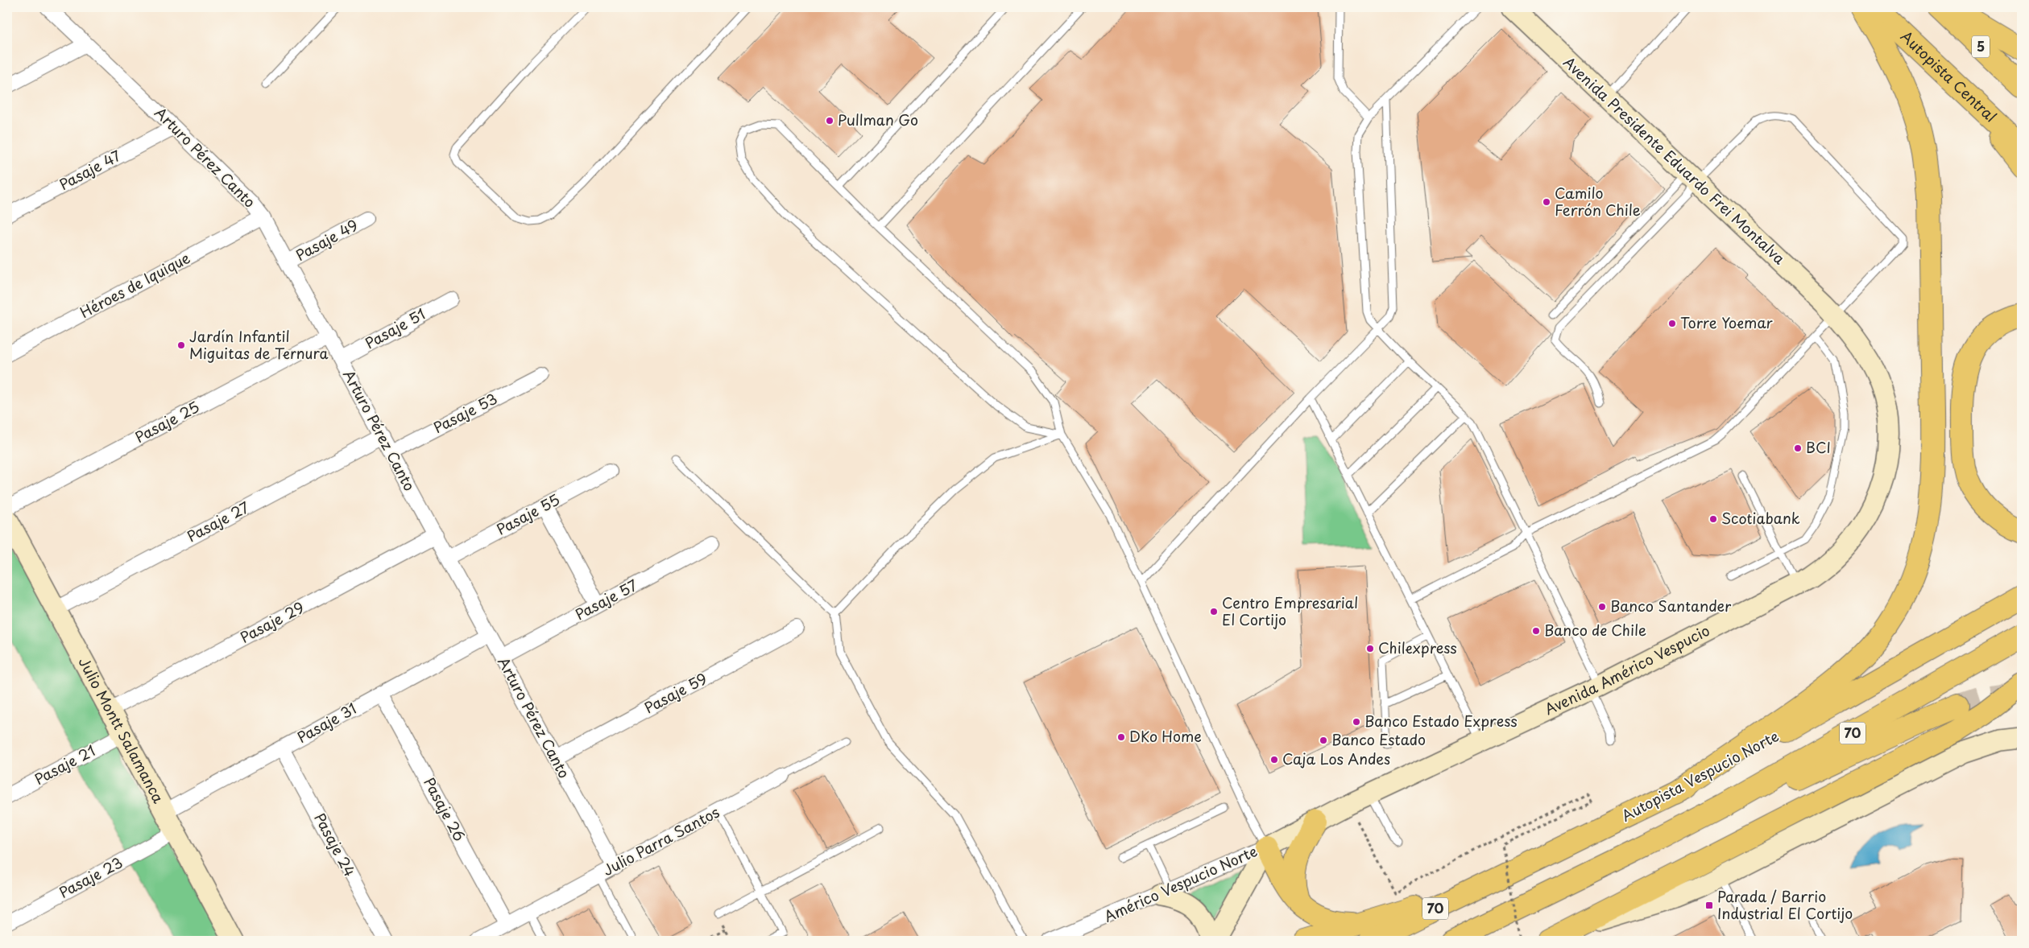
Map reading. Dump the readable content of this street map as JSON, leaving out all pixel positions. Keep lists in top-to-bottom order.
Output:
{
  "streets": {
    "main road": [
      "5",
      "Autopista Central",
      "Avenida Presidente Eduardo Frei Montalva",
      "Avenida Américo Vespucio",
      "Julio Montt Salamanca",
      "70",
      "Autopista Vespucio Norte"
    ],
    "street": [
      "Arturo Pérez Canto",
      "Pasaje 47",
      "Pasaje 49",
      "Héroes de Iquique",
      "Pasaje 51",
      "Pasaje 53",
      "Pasaje 25",
      "Pasaje 55",
      "Pasaje 27",
      "Pasaje 57",
      "Pasaje 29",
      "Pasaje 59",
      "Pasaje 31",
      "Pasaje 21",
      "Pasaje 26",
      "Julio Parra Santos",
      "Pasaje 24",
      "Pasaje 23",
      "Américo Vespucio Norte"
    ]
  },
  "crossings": [
    ["Arturo Pérez Canto", "Pasaje 47"],
    ["Arturo Pérez Canto", "Pasaje 49"],
    ["Arturo Pérez Canto", "Héroes de Iquique"],
    ["Arturo Pérez Canto", "Pasaje 51"],
    ["Arturo Pérez Canto", "Pasaje 53"],
    ["Arturo Pérez Canto", "Pasaje 25"],
    ["Arturo Pérez Canto", "Pasaje 55"],
    ["Arturo Pérez Canto", "Pasaje 27"],
    ["Arturo Pérez Canto", "Pasaje 57"],
    ["Arturo Pérez Canto", "Pasaje 29"],
    ["Arturo Pérez Canto", "Pasaje 59"],
    ["Arturo Pérez Canto", "Pasaje 31"],
    ["Arturo Pérez Canto", "Julio Parra Santos"],
    ["Avenida Presidente Eduardo Frei Montalva", "Avenida Américo Vespucio"],
    ["Pasaje 27", "Julio Montt Salamanca"],
    ["Pasaje 29", "Julio Montt Salamanca"],
    ["Avenida Américo Vespucio", "Américo Vespucio Norte"],
    ["Pasaje 31", "Julio Montt Salamanca"],
    ["Pasaje 31", "Pasaje 26"],
    ["Pasaje 31", "Pasaje 24"],
    ["Julio Montt Salamanca", "Pasaje 21"],
    ["Julio Montt Salamanca", "Pasaje 23"],
    ["Pasaje 26", "Julio Parra Santos"]
  ],
  "places": {
    "other": [
      "Pullman Go",
      "Camilo Ferrón Chile",
      "Torre Yoemar",
      "Jardín Infantil Miguitas de Ternura",
      "BCI",
      "Scotiabank",
      "Banco Santander",
      "Centro Empresarial El Cortijo",
      "Banco de Chile",
      "Chilexpress",
      "Banco Estado Express",
      "DKo Home",
      "Banco Estado",
      "Caja Los Andes"
    ],
    "transit": ["Parada / Barrio Industrial El Cortijo"]
  }
}
